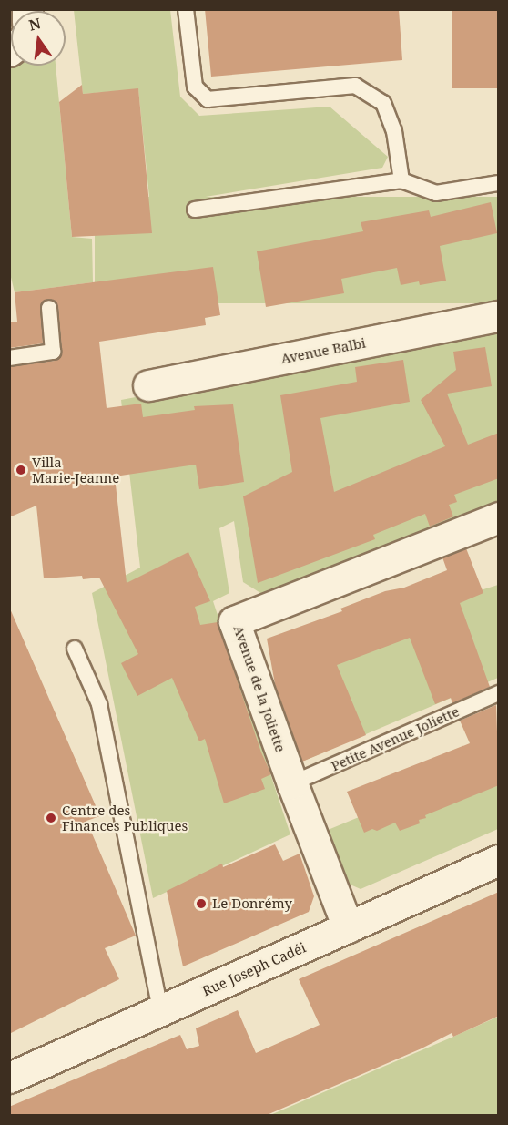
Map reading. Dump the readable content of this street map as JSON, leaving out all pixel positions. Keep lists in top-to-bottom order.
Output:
{
  "streets": {
    "street": ["Avenue Balbi", "Avenue de la Joliette", "Rue Joseph Cadéi"],
    "lane": ["Petite Avenue Joliette"]
  },
  "crossings": [
    ["Avenue de la Joliette", "Petite Avenue Joliette"],
    ["Avenue de la Joliette", "Rue Joseph Cadéi"]
  ],
  "places": ["Villa Marie-Jeanne", "Centre des Finances Publiques", "Le Donrémy"],
  "north": "top"
}
